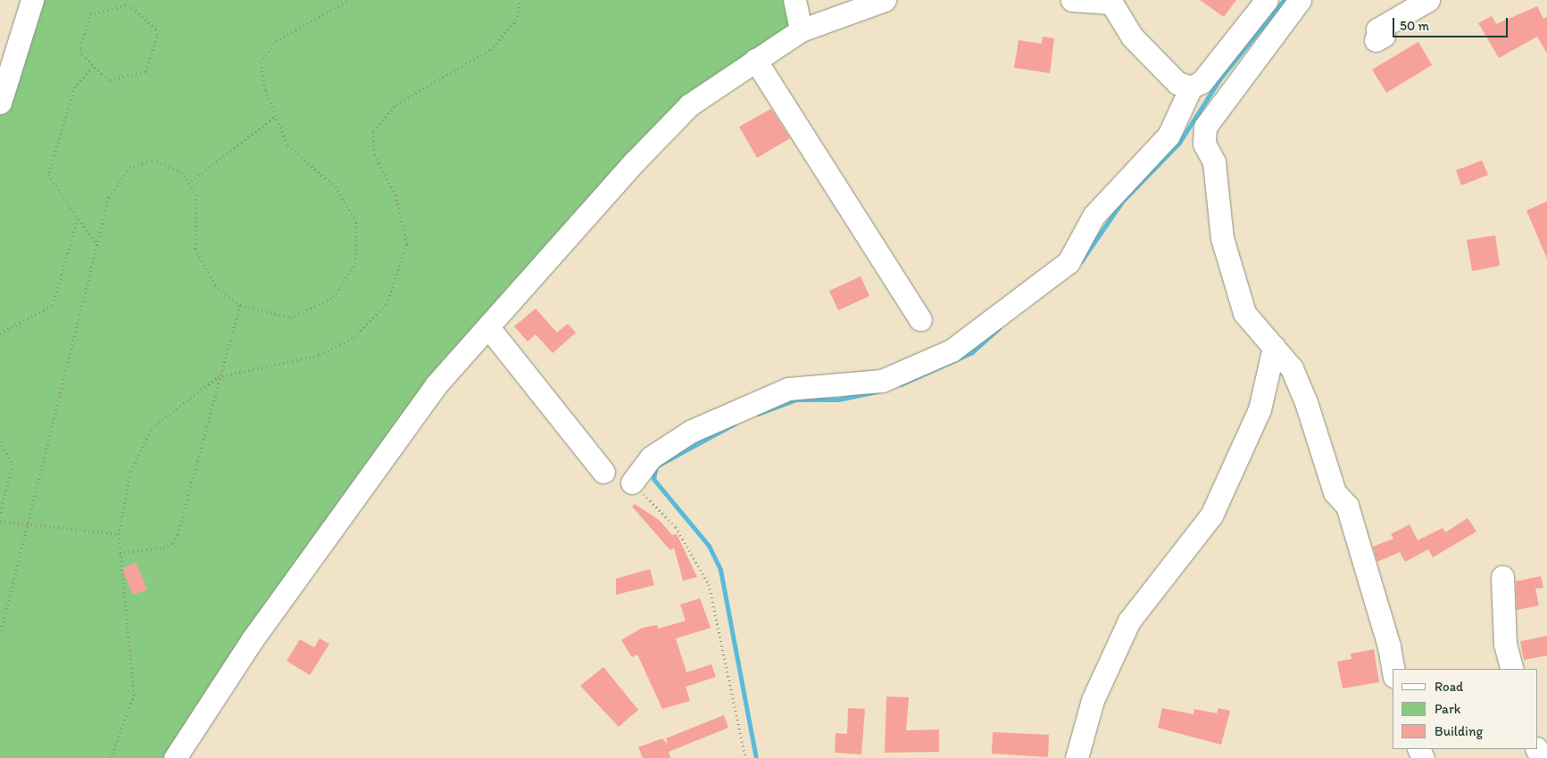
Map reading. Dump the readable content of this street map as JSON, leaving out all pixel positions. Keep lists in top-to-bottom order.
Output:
{
  "legend": ["Road", "Park", "Building"],
  "scale_bar": "50 m"
}
